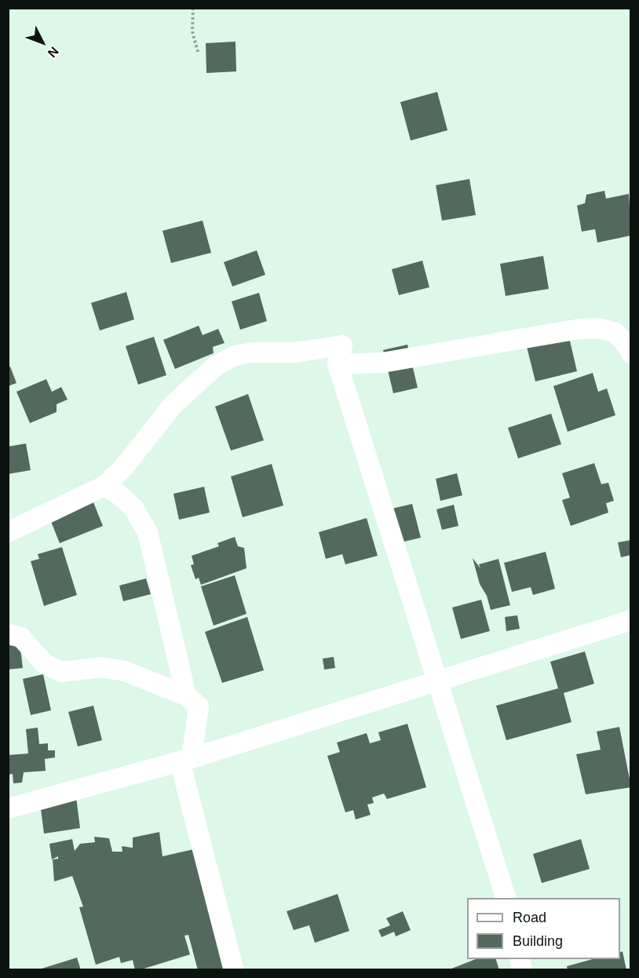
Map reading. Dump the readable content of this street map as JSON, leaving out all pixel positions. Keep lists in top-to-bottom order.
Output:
{
  "legend": ["Road", "Building"],
  "north": "bottom right"
}
